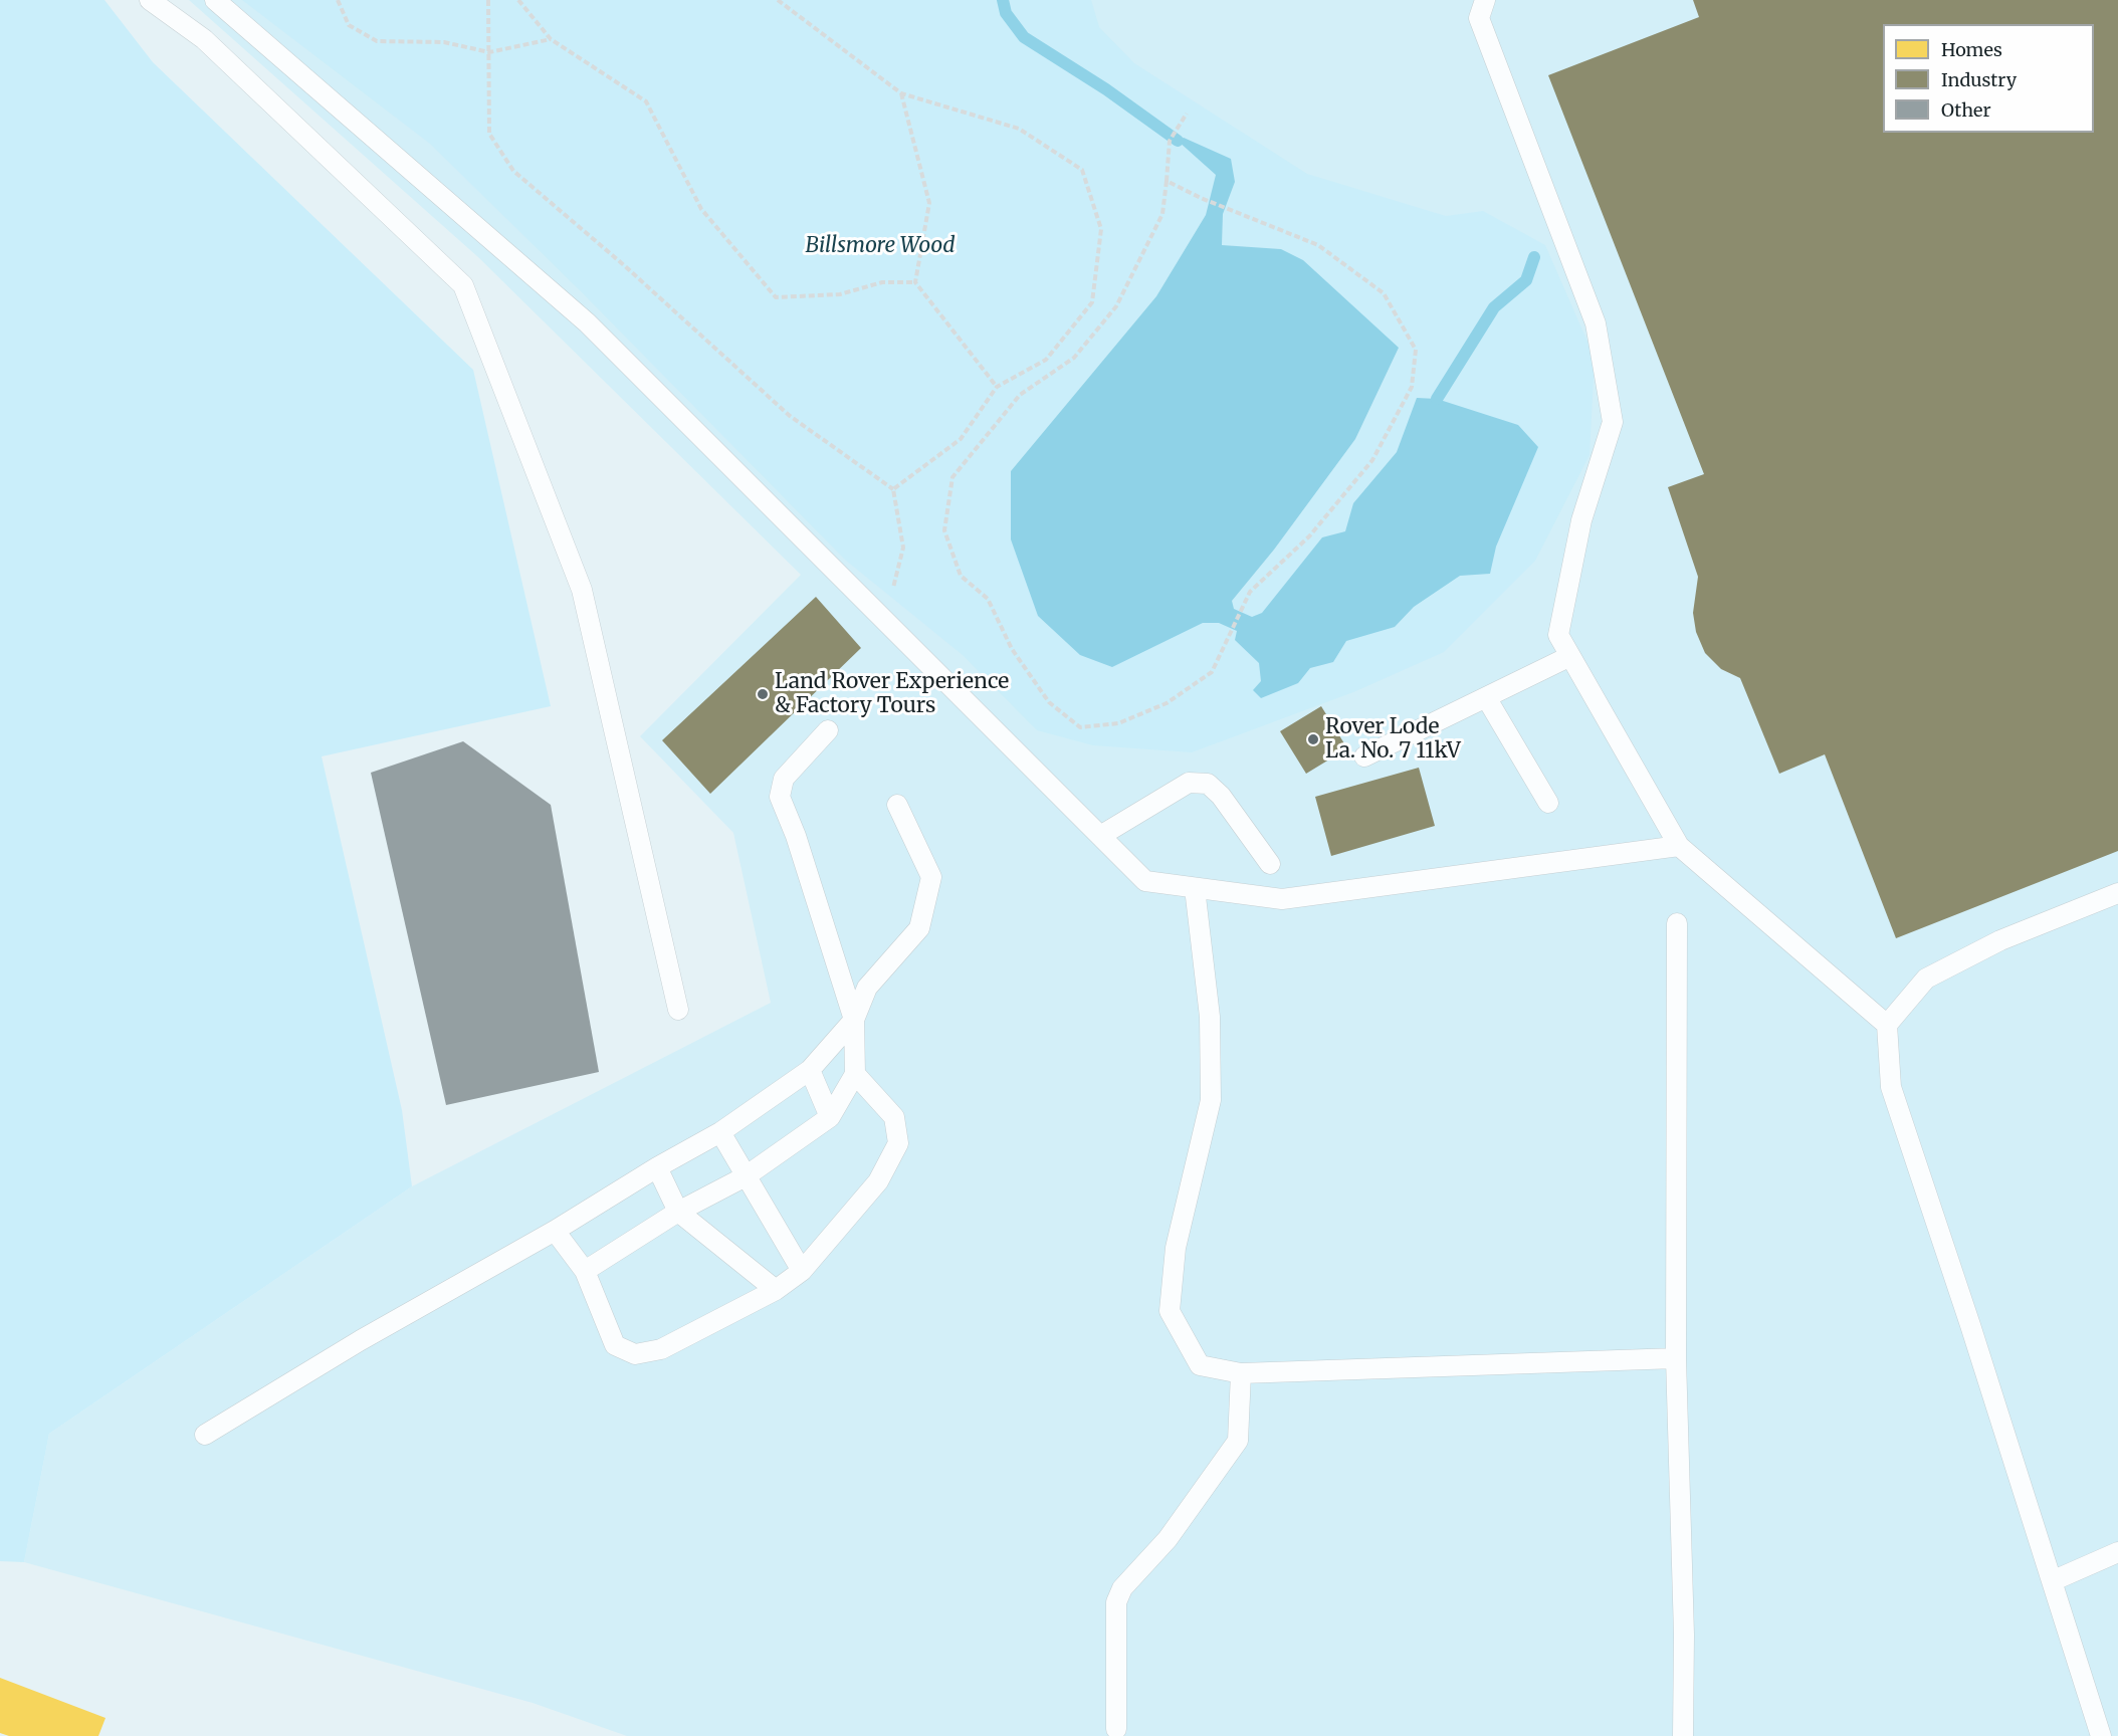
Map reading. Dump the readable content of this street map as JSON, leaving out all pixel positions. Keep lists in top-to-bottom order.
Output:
{
  "parks": ["Billsmore Wood"],
  "places": ["Land Rover Experience & Factory Tours", "Rover Lode La. No. 7 11kV"],
  "legend": ["Homes", "Industry", "Other"]
}
